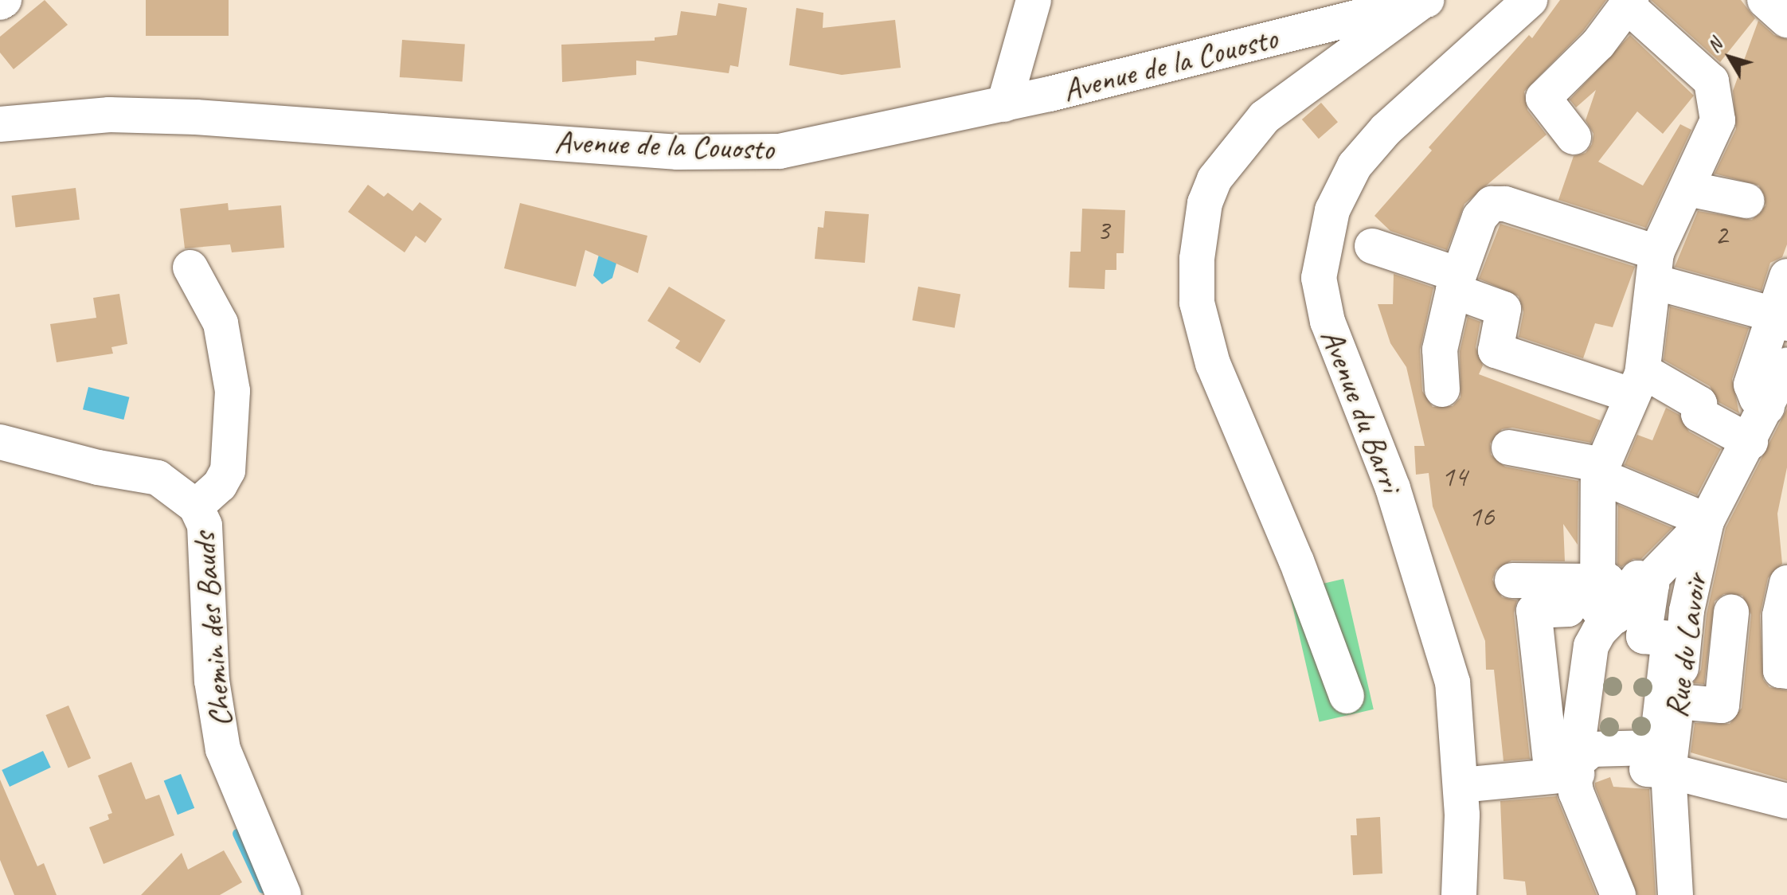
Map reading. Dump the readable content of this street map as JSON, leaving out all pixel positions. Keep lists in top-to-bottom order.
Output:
{
  "streets": {
    "street": [
      "Avenue de la Couosto",
      "Avenue du Barri",
      "Chemin des Bauds",
      "Rue du Lavoir"
    ]
  },
  "house_numbers": [
    "3",
    "2",
    "14",
    "16"
  ],
  "north": "top left"
}
